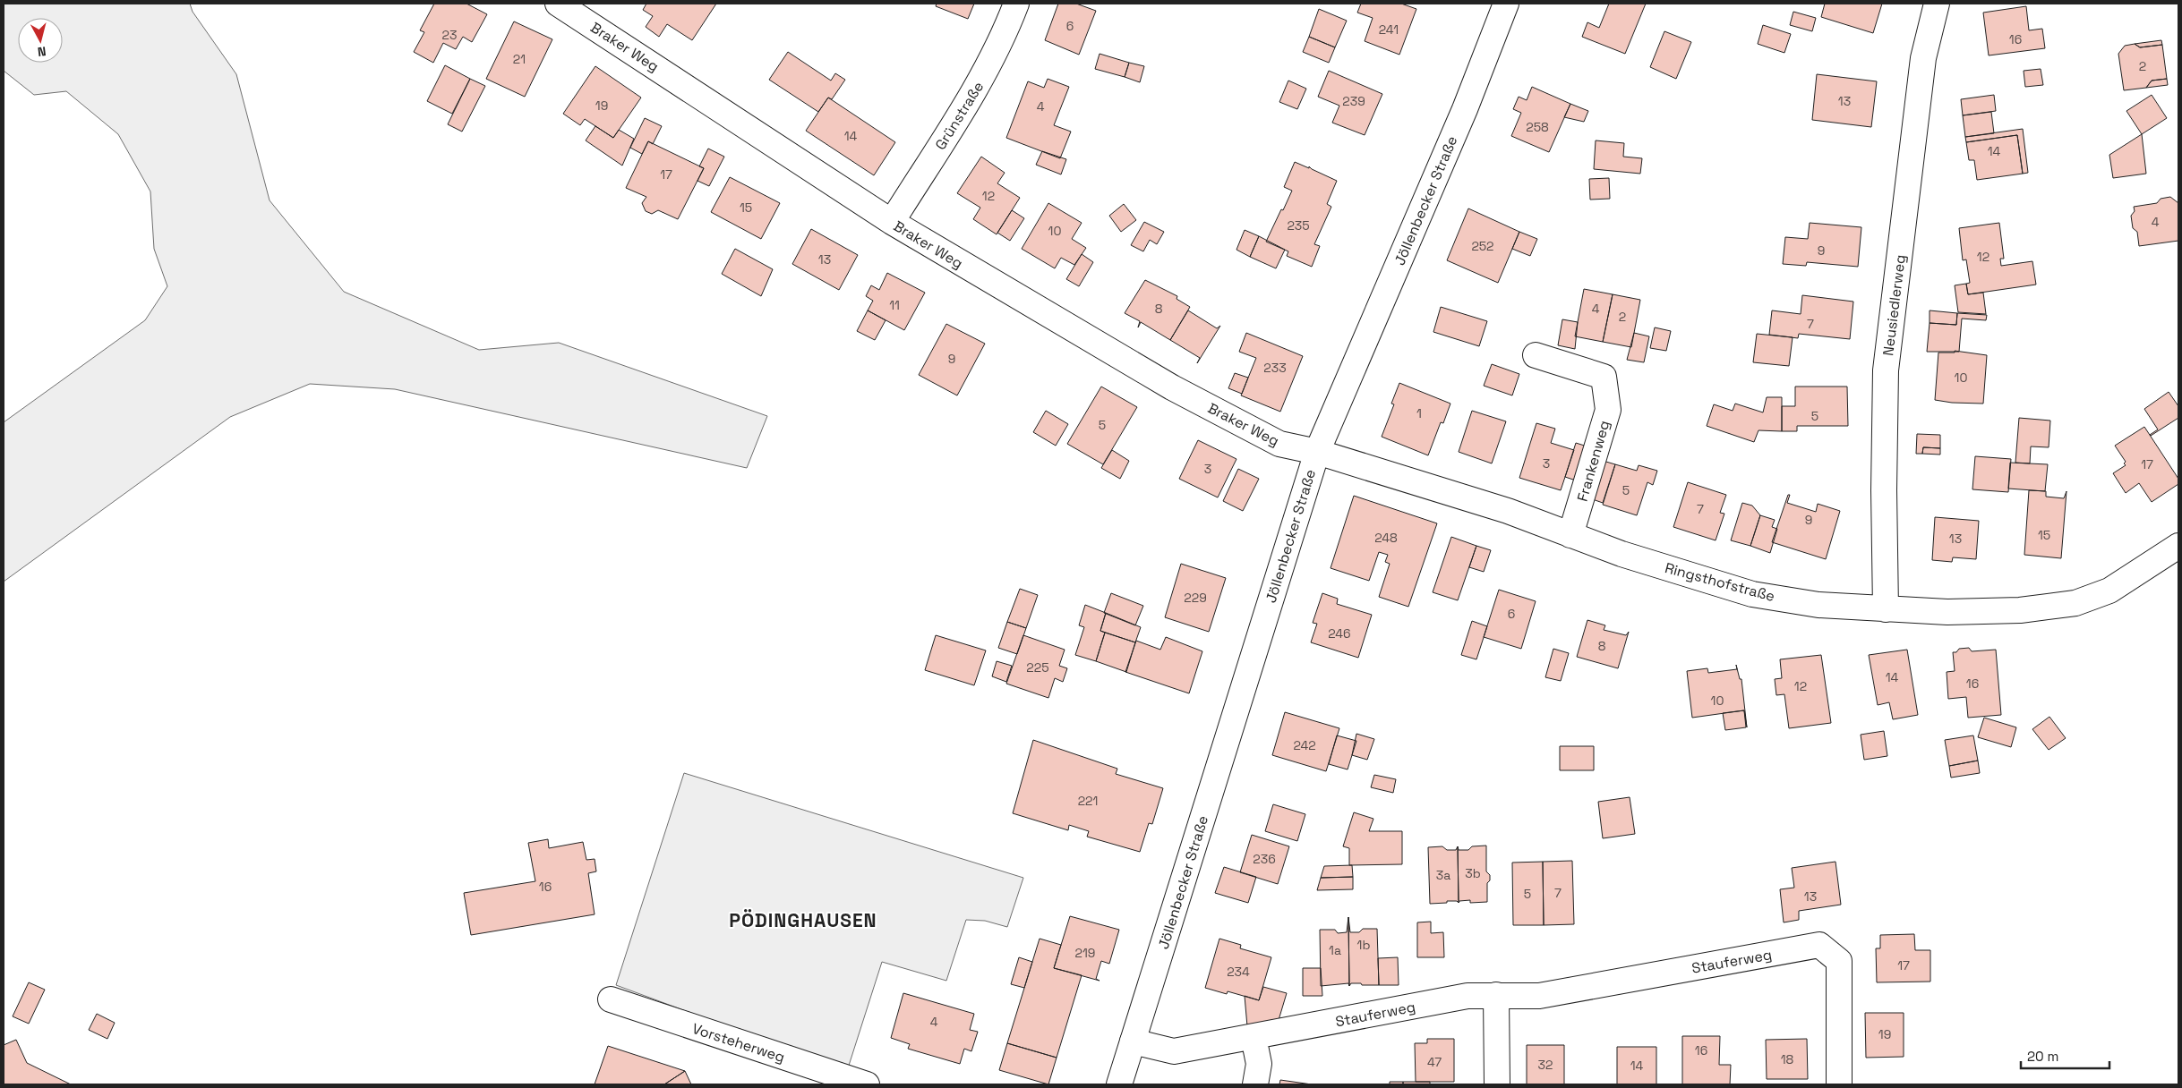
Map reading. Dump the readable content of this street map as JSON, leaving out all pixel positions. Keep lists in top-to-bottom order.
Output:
{
  "streets": {
    "street": [
      "Braker Weg",
      "Grünstraße",
      "Jöllenbecker Straße",
      "Neusiedlerweg",
      "Frankenweg",
      "Ringsthofstraße",
      "Stauferweg",
      "Vorsteherweg"
    ]
  },
  "crossings": [
    ["Braker Weg", "Grünstraße"],
    ["Braker Weg", "Jöllenbecker Straße"],
    ["Braker Weg", "Ringsthofstraße"],
    ["Jöllenbecker Straße", "Ringsthofstraße"],
    ["Jöllenbecker Straße", "Stauferweg"],
    ["Neusiedlerweg", "Ringsthofstraße"],
    ["Frankenweg", "Ringsthofstraße"]
  ],
  "districts": ["PÖDINGHAUSEN"],
  "house_numbers": [
    "6",
    "241",
    "23",
    "16",
    "21",
    "2",
    "239",
    "13",
    "19",
    "4",
    "258",
    "14",
    "14",
    "17",
    "12",
    "15",
    "4",
    "235",
    "10",
    "252",
    "9",
    "12",
    "13",
    "11",
    "8",
    "4",
    "2",
    "7",
    "9",
    "233",
    "10",
    "1",
    "5",
    "5",
    "3",
    "17",
    "3",
    "5",
    "7",
    "9",
    "15",
    "248",
    "13",
    "229",
    "6",
    "246",
    "8",
    "225",
    "14",
    "16",
    "12",
    "10",
    "242",
    "221",
    "236",
    "3b",
    "3a",
    "16",
    "7",
    "5",
    "13",
    "1b",
    "1a",
    "219",
    "17",
    "234",
    "4",
    "19",
    "16",
    "18",
    "47",
    "32",
    "14"
  ],
  "scale_bar": "20 m",
  "north": "bottom"
}
